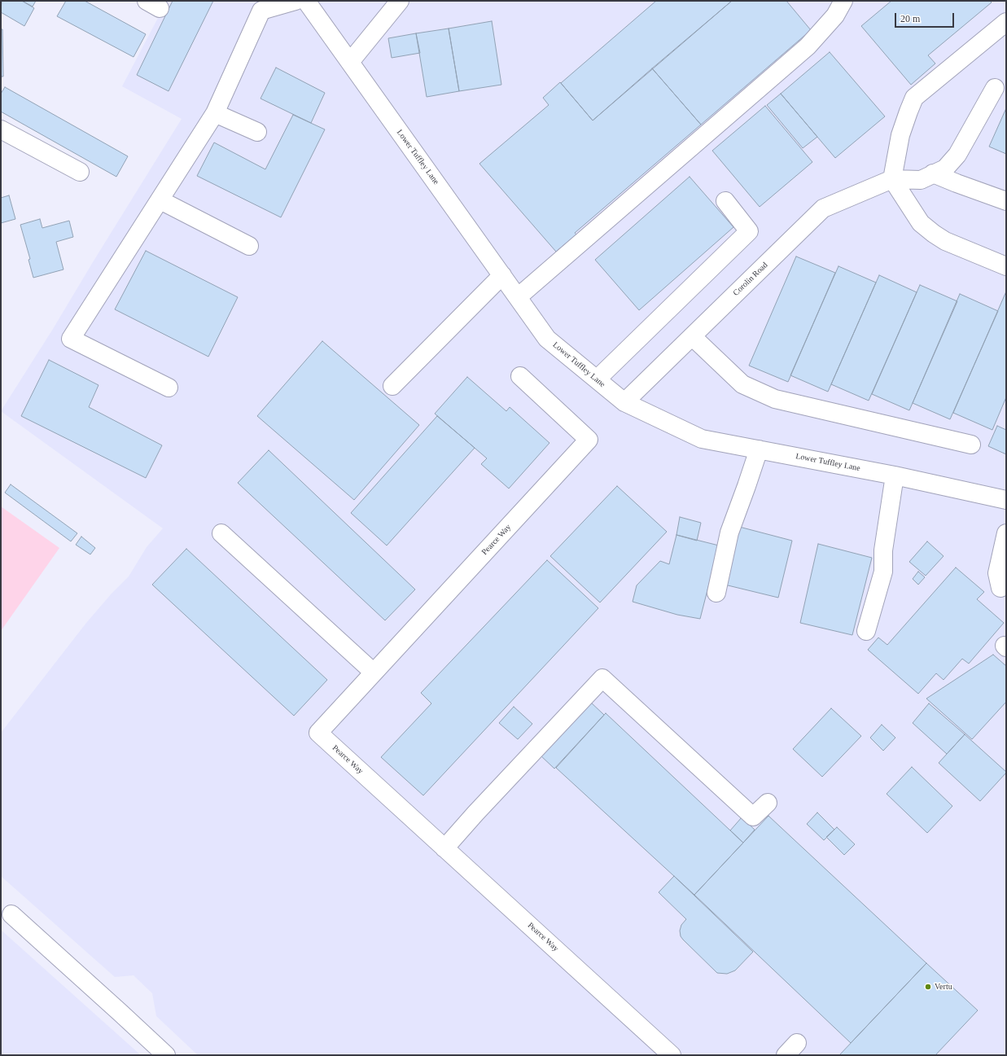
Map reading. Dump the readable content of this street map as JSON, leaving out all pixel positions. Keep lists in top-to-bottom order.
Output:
{
  "streets": {
    "street": ["Lower Tuffley Lane", "Corolin Road", "Pearce Way"]
  },
  "crossings": [
    ["Lower Tuffley Lane", "Corolin Road"]
  ],
  "places": ["Vertu"],
  "scale_bar": "20 m"
}
